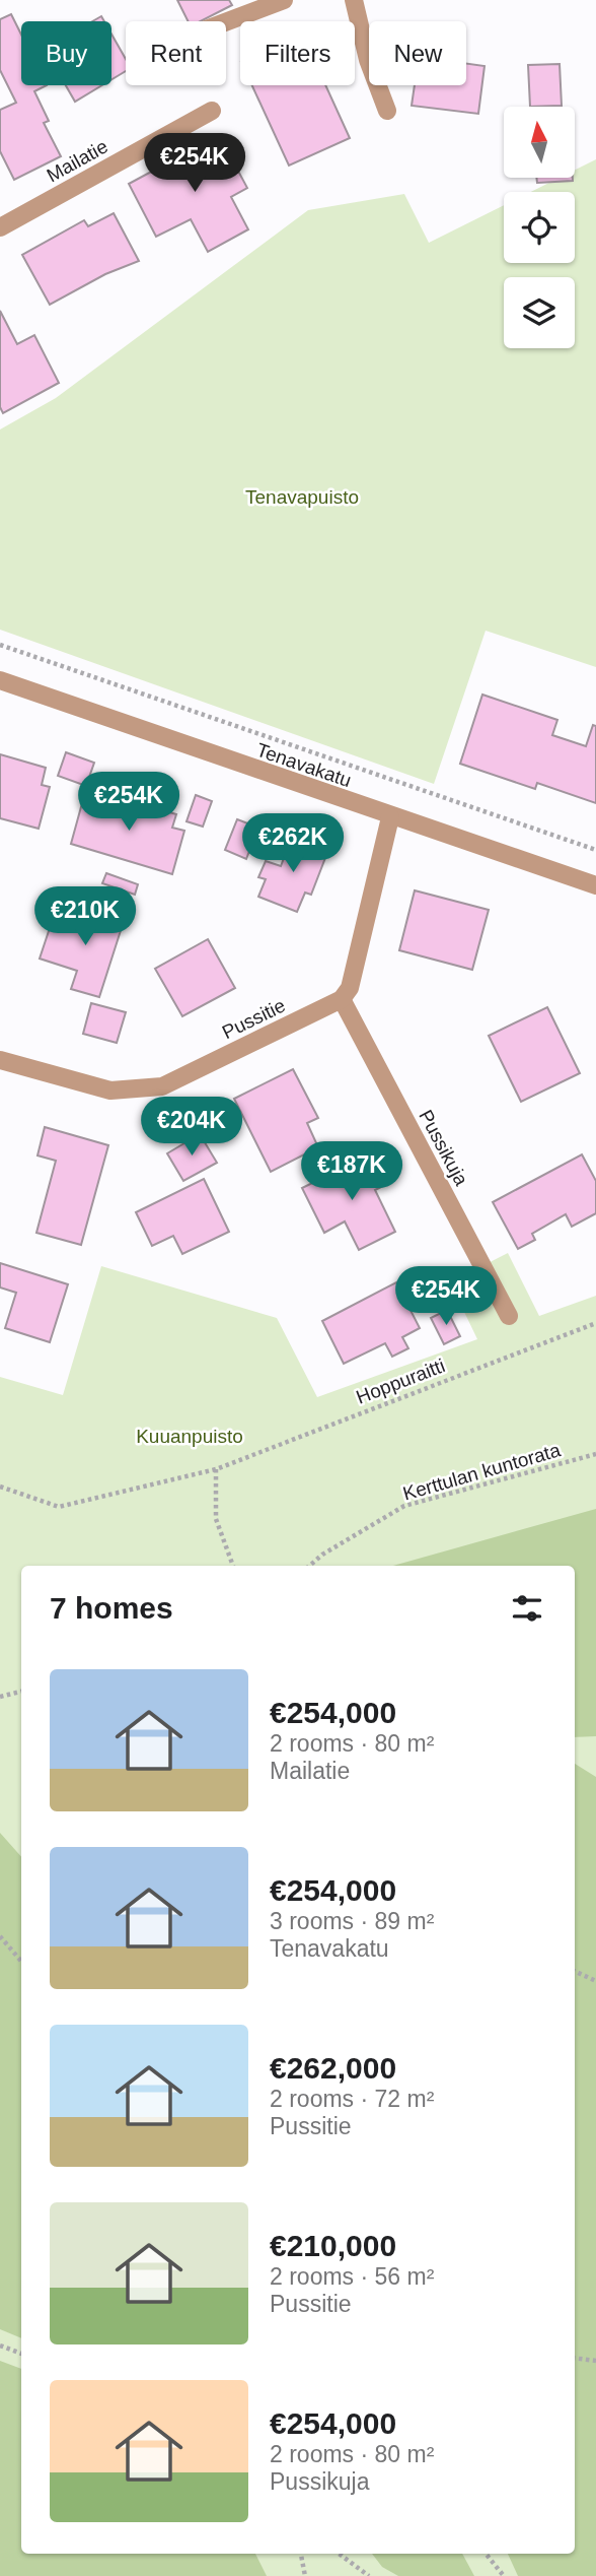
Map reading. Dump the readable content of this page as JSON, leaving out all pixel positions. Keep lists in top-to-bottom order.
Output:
{
  "streets": {
    "street": [
      "Mailatie",
      "Tenavakatu",
      "Pussitie",
      "Pussikuja"
    ],
    "path": ["Hoppuraitti", "Kerttulan kuntorata"]
  },
  "crossings": [
    ["Pussitie", "Pussikuja"]
  ],
  "parks": ["Tenavapuisto", "Kuuanpuisto"],
  "north": "top",
  "page": {
    "chip": [
      "Buy",
      "Rent",
      "Filters",
      "New"
    ],
    "price": [
      "€254K",
      "€254K",
      "€262K",
      "€210K",
      "€204K",
      "€187K",
      "€254K"
    ],
    "heading": "7 homes",
    "list": [
      {
        "name": "€254,000",
        "note": "2 rooms · 80 m² · Mailatie"
      },
      {
        "name": "€254,000",
        "note": "3 rooms · 89 m² · Tenavakatu"
      },
      {
        "name": "€262,000",
        "note": "2 rooms · 72 m² · Pussitie"
      },
      {
        "name": "€210,000",
        "note": "2 rooms · 56 m² · Pussitie"
      },
      {
        "name": "€254,000",
        "note": "2 rooms · 80 m² · Pussikuja"
      }
    ]
  }
}
